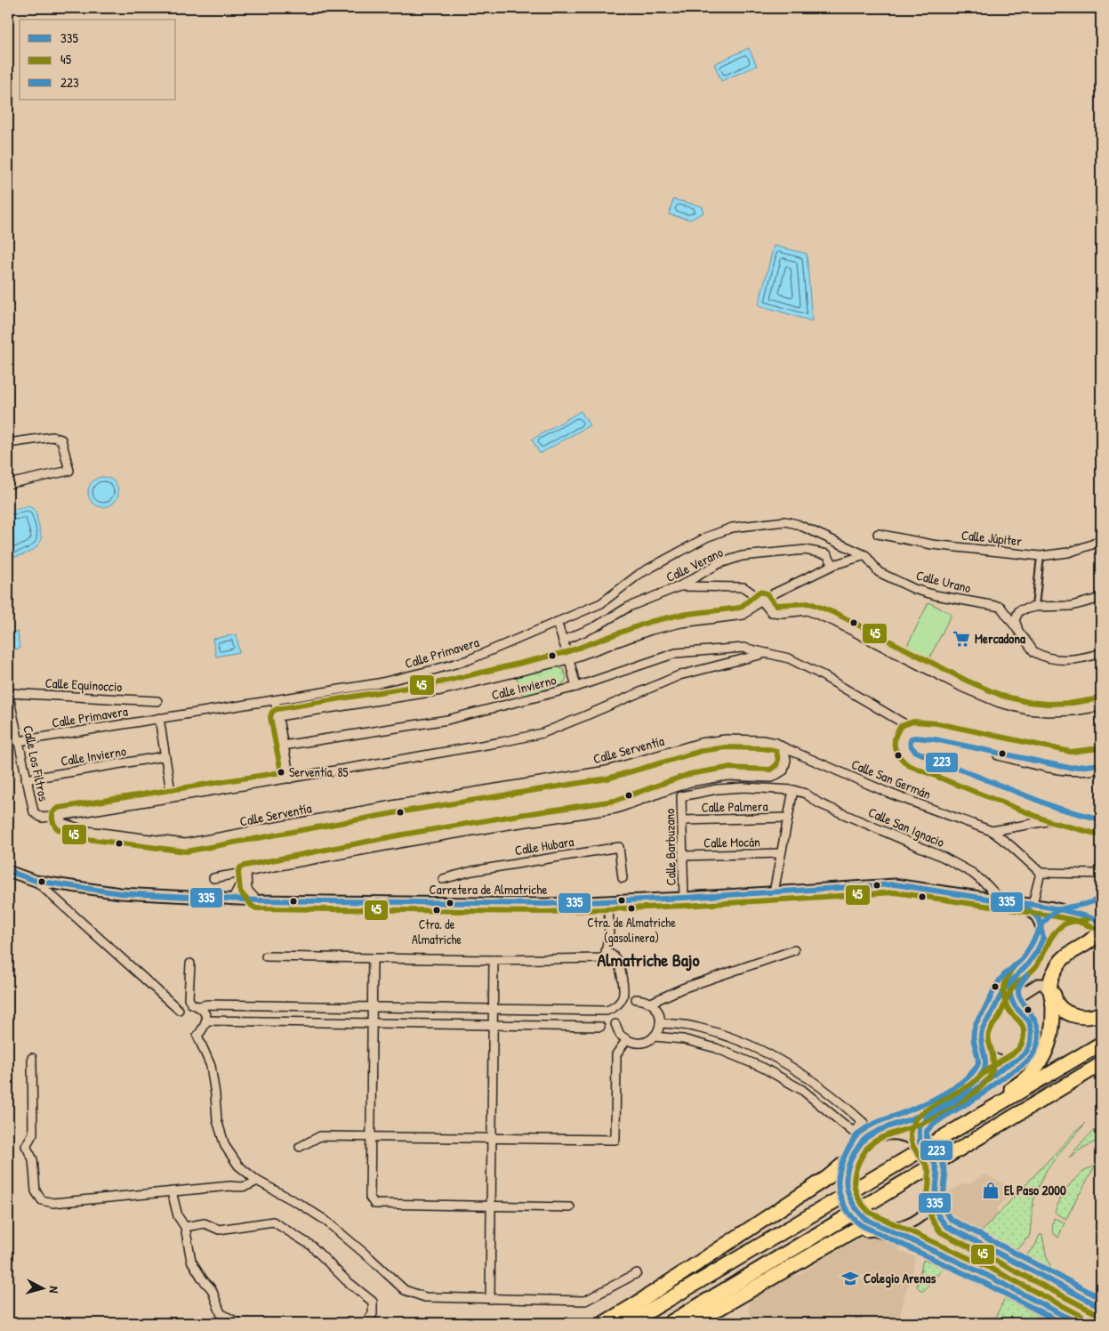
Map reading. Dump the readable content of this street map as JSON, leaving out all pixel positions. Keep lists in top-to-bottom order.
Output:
{
  "streets": {
    "main road": ["Carretera de Almatriche"],
    "street": [
      "Calle Júpiter",
      "Calle Verano",
      "Calle Urano",
      "Calle Primavera",
      "Calle Equinoccio",
      "Calle Invierno",
      "Calle Serventía",
      "Calle Los Filtros",
      "Calle San Germán",
      "Calle Palmera",
      "Calle San Ignacio",
      "Calle Mocán",
      "Calle Hubara",
      "Calle Barbuzano"
    ]
  },
  "crossings": [
    ["Calle Urano", "Calle Primavera"],
    ["Calle Primavera", "Calle Los Filtros"],
    ["Calle Equinoccio", "Calle Los Filtros"],
    ["Calle Invierno", "Calle Los Filtros"],
    ["Calle Serventía", "Calle Los Filtros"],
    ["Calle Serventía", "Calle San Germán"],
    ["Calle Palmera", "Calle Barbuzano"],
    ["Calle San Ignacio", "Calle Barbuzano"],
    ["Calle San Ignacio", "Carretera de Almatriche"],
    ["Calle Mocán", "Calle Barbuzano"],
    ["Calle Barbuzano", "Carretera de Almatriche"]
  ],
  "districts": ["Almatriche Bajo"],
  "places": {
    "supermarket": ["Mercadona"],
    "other": ["Serventía, 85", "Ctra. de Almatriche (gasolinera)", "Ctra. de Almatriche"],
    "shop": ["El Paso 2000"],
    "school or university": ["Colegio Arenas"]
  },
  "lines": ["transit line 45", "transit line 223", "transit line 335"],
  "legend": ["335", "45", "223"],
  "north": "right"
}
